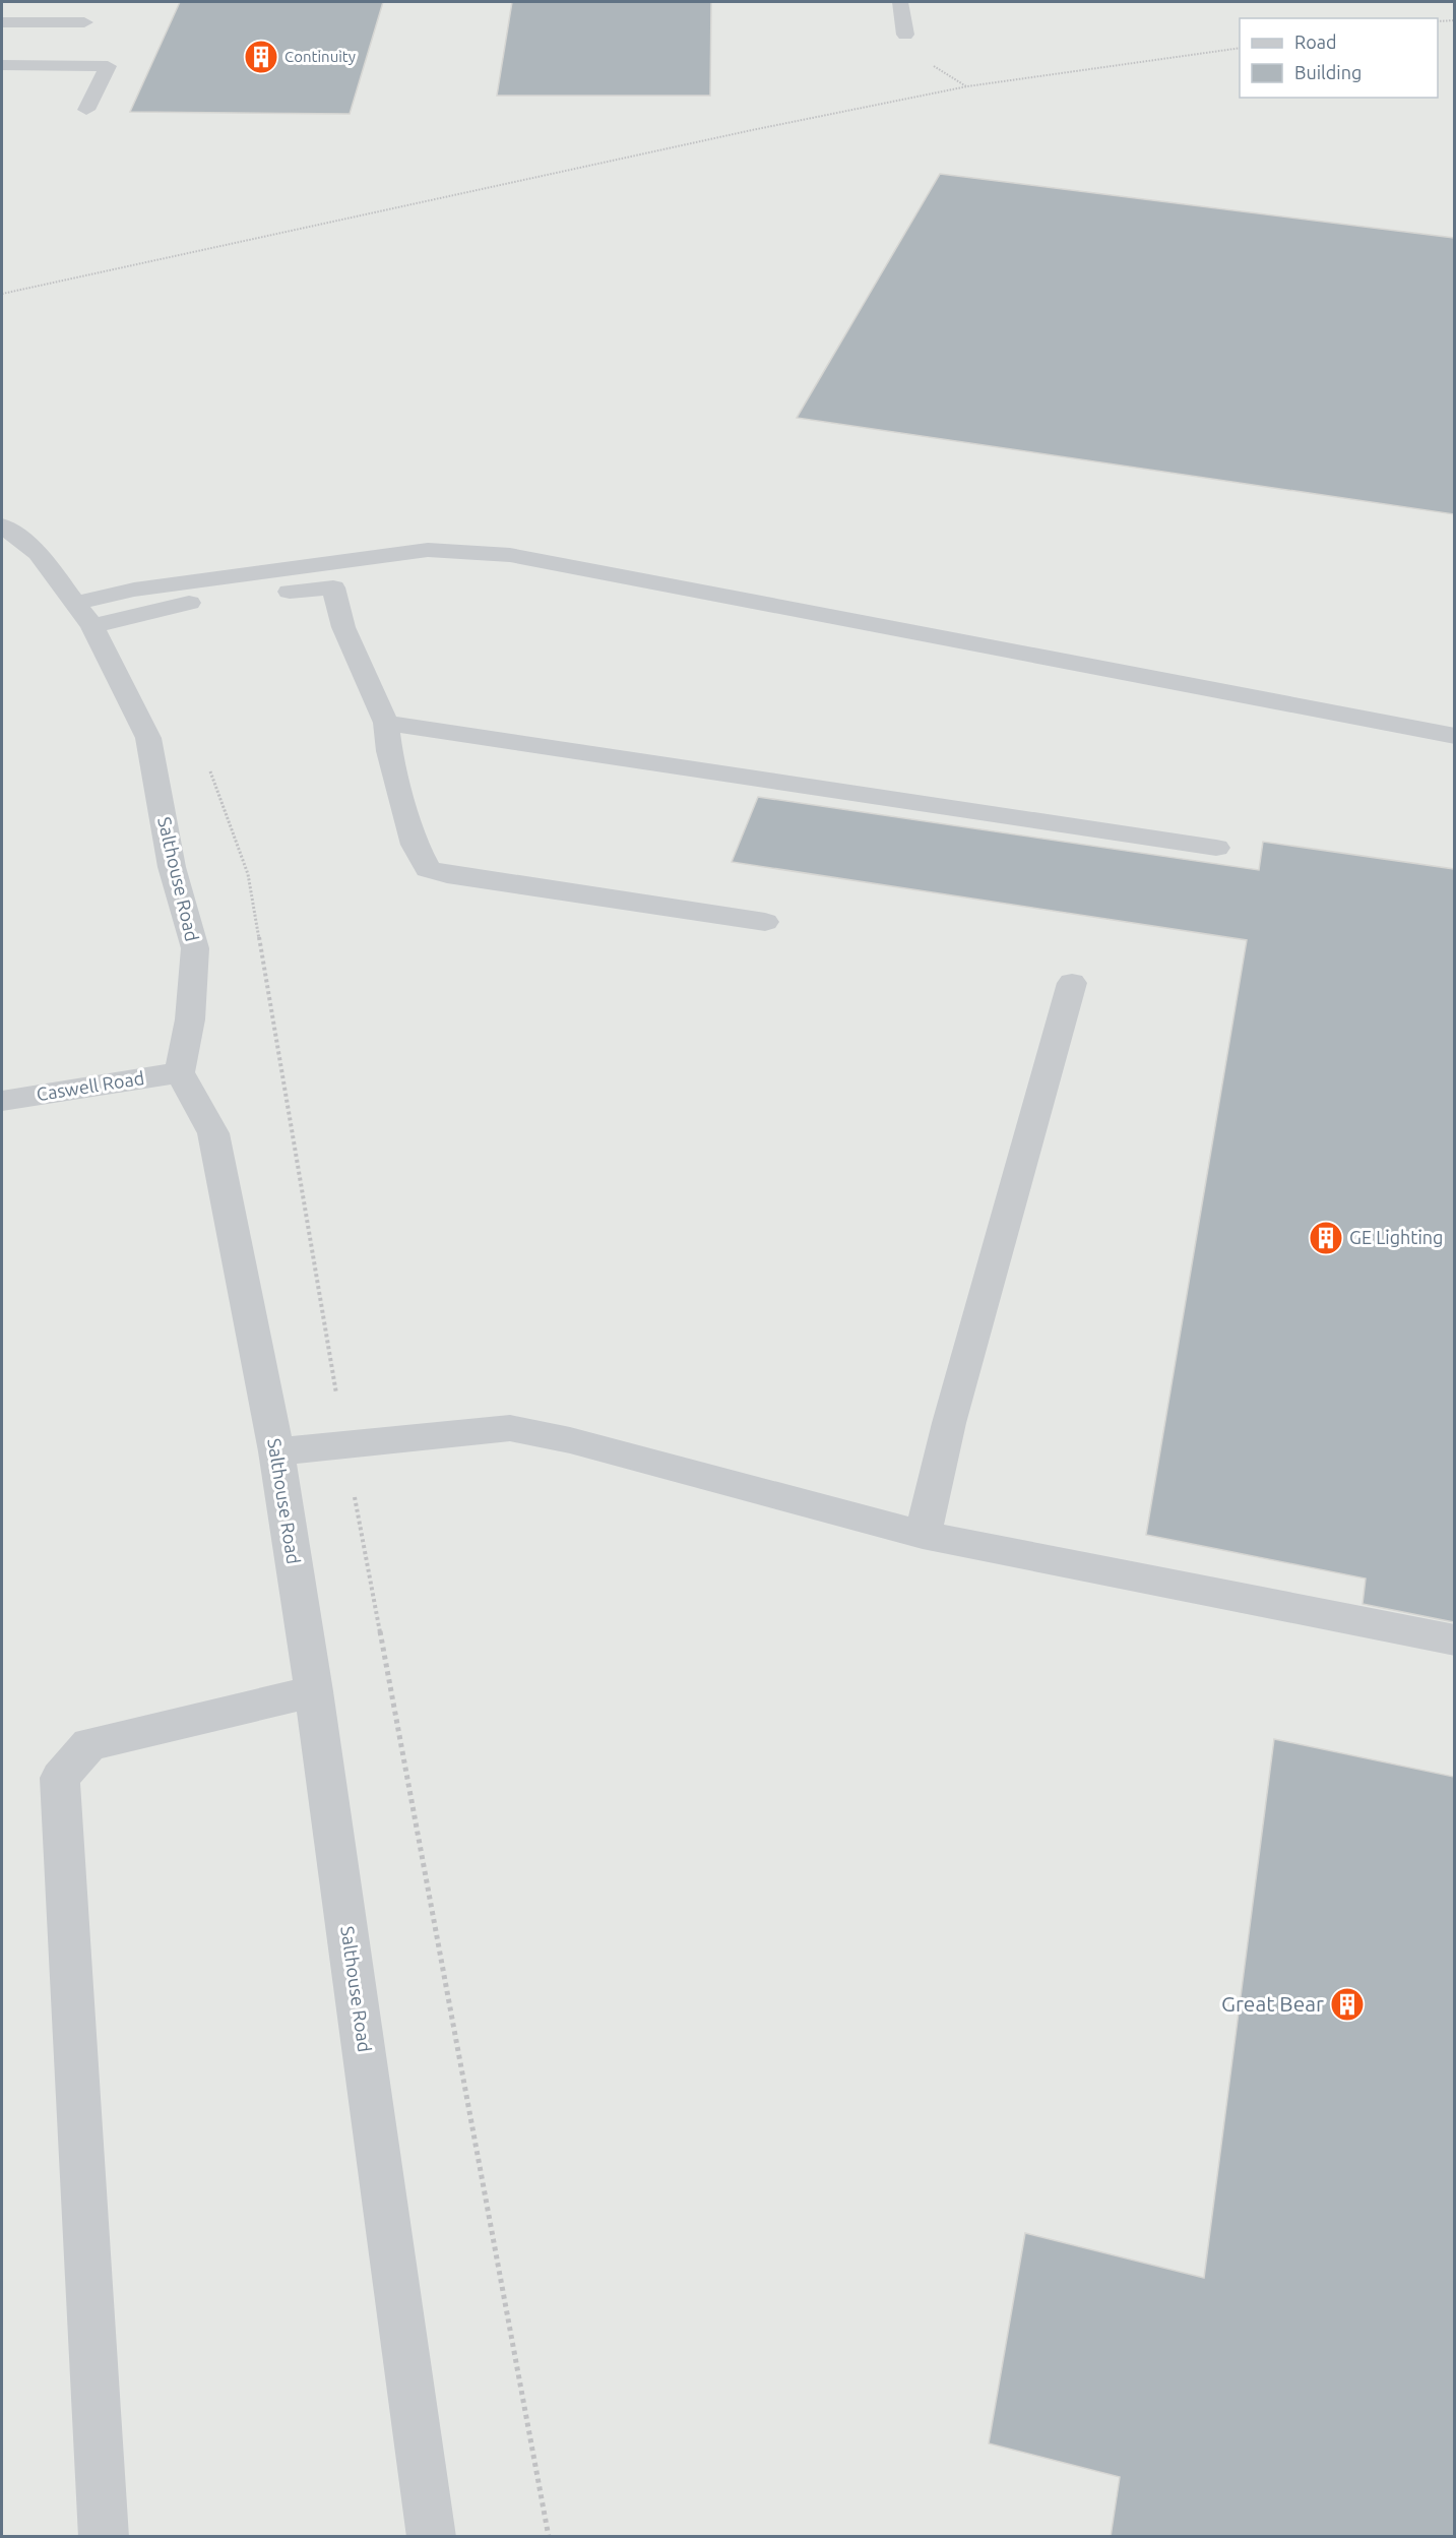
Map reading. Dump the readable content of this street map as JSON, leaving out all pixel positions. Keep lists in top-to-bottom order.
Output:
{
  "streets": {
    "street": ["Salthouse Road", "Caswell Road"]
  },
  "crossings": [
    ["Salthouse Road", "Caswell Road"]
  ],
  "places": {
    "building": ["Continuity", "GE Lighting", "Great Bear"]
  },
  "legend": ["Road", "Building"]
}
